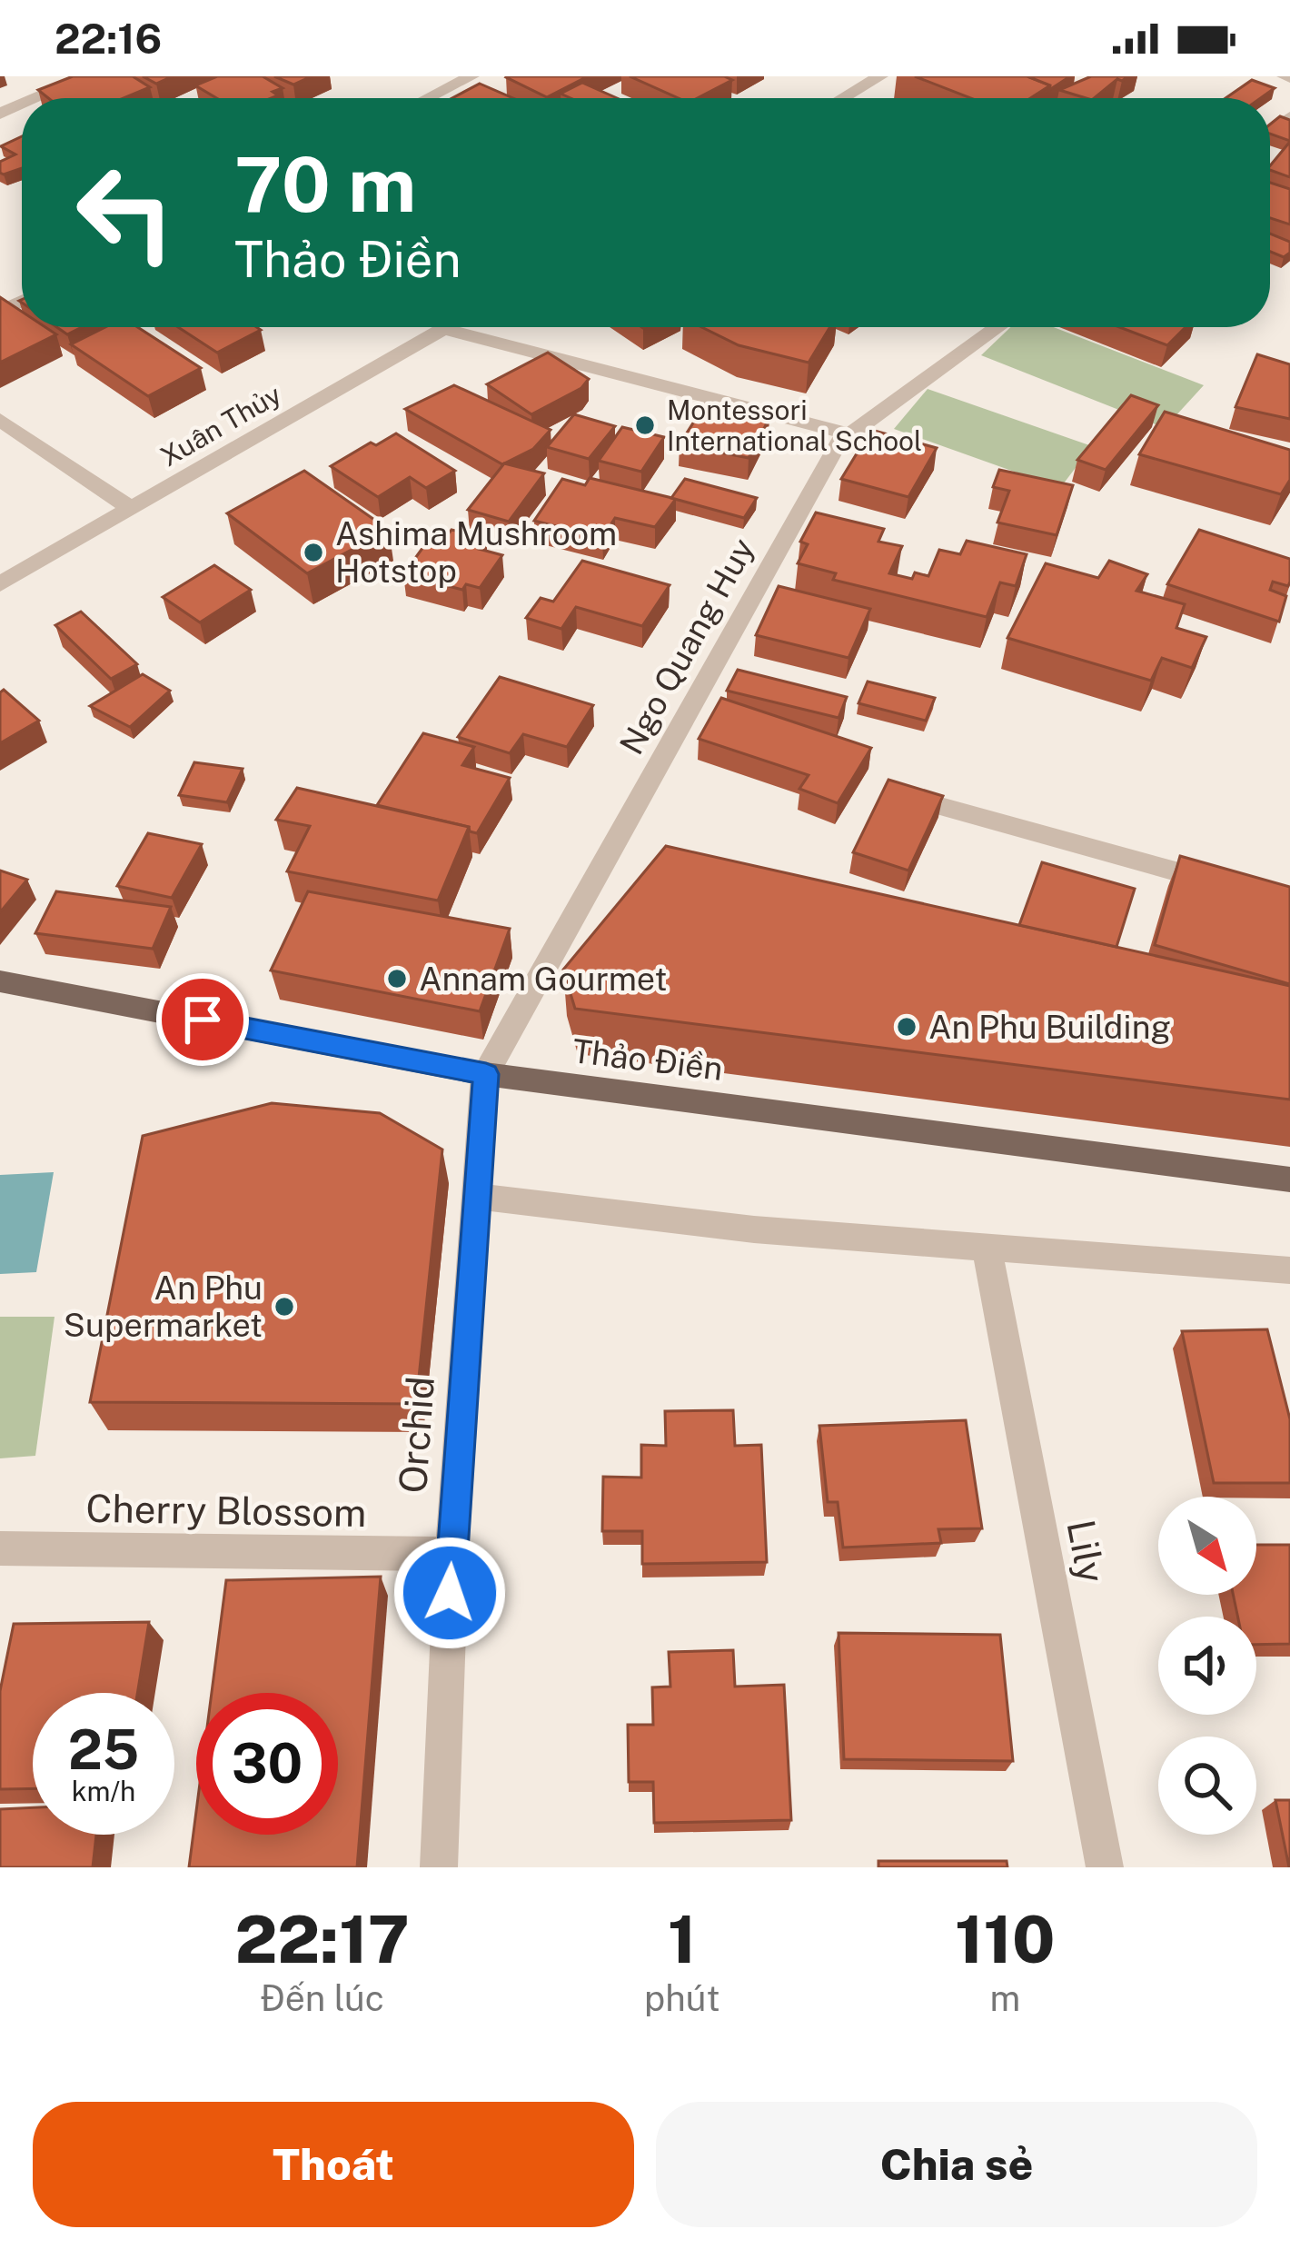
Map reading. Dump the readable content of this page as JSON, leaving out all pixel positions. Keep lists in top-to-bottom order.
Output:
{
  "streets": {
    "main road": ["Thảo Điền"],
    "street": [
      "Xuân Thủy",
      "Ngo Quang Huy",
      "Orchid",
      "Cherry Blossom",
      "Lily"
    ]
  },
  "crossings": [
    ["Ngo Quang Huy", "Thảo Điền"],
    ["Ngo Quang Huy", "Orchid"],
    ["Thảo Điền", "Orchid"],
    ["Orchid", "Cherry Blossom"]
  ],
  "places": [
    "Montessori International School",
    "Ashima Mushroom Hotstop",
    "Annam Gourmet",
    "An Phu Building",
    "An Phu Supermarket"
  ],
  "north": "bottom right",
  "page": {
    "status": "22:16",
    "turn": ["70 m", "Thảo Điền"],
    "speed": "25 km/h",
    "limit": "30",
    "eta": [
      "22:17",
      "Đến lúc",
      "1",
      "phút",
      "110",
      "m"
    ],
    "buttons": ["Thoát", "Chia sẻ"]
  }
}
